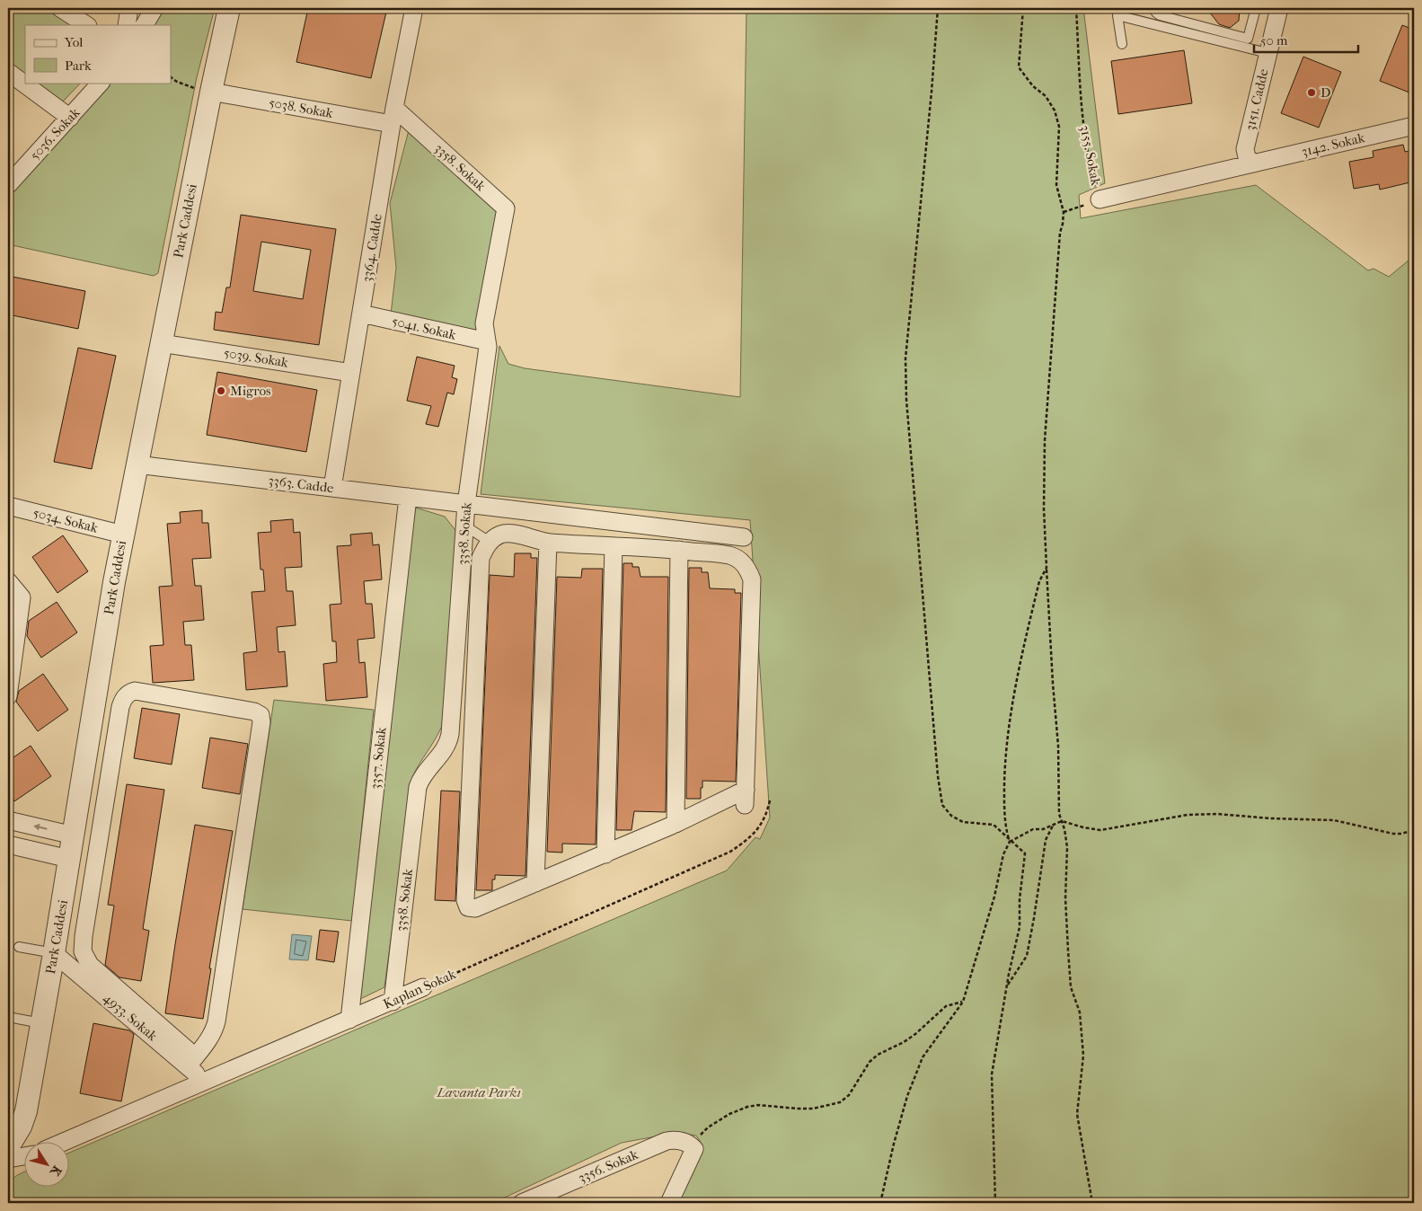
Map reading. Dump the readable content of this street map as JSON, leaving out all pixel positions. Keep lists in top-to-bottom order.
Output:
{
  "streets": {
    "street": [
      "3151. Cadde",
      "5038. Sokak",
      "5036. Sokak",
      "3142. Sokak",
      "3155. Sokak",
      "3358. Sokak",
      "Park Caddesi",
      "3364. Cadde",
      "5041. Sokak",
      "5039. Sokak",
      "3363. Cadde",
      "5034. Sokak",
      "3357. Sokak",
      "Kaplan Sokak",
      "4933. Sokak",
      "3356. Sokak"
    ]
  },
  "crossings": [
    ["3151. Cadde", "3142. Sokak"],
    ["3151. Cadde", "3155. Sokak"],
    ["5038. Sokak", "3358. Sokak"],
    ["5038. Sokak", "Park Caddesi"],
    ["5038. Sokak", "3364. Cadde"],
    ["3142. Sokak", "3155. Sokak"],
    ["3358. Sokak", "3364. Cadde"],
    ["3358. Sokak", "5041. Sokak"],
    ["3358. Sokak", "3363. Cadde"],
    ["3358. Sokak", "Kaplan Sokak"],
    ["Park Caddesi", "5039. Sokak"],
    ["Park Caddesi", "3363. Cadde"],
    ["Park Caddesi", "5034. Sokak"],
    ["Park Caddesi", "4933. Sokak"],
    ["3364. Cadde", "5041. Sokak"],
    ["3364. Cadde", "5039. Sokak"],
    ["3364. Cadde", "3363. Cadde"],
    ["3363. Cadde", "3357. Sokak"],
    ["3357. Sokak", "Kaplan Sokak"],
    ["Kaplan Sokak", "4933. Sokak"]
  ],
  "parks": ["Lavanta Parkı"],
  "places": ["D", "Migros"],
  "legend": ["Yol", "Park"],
  "scale_bar": "50 m",
  "north": "bottom right"
}
